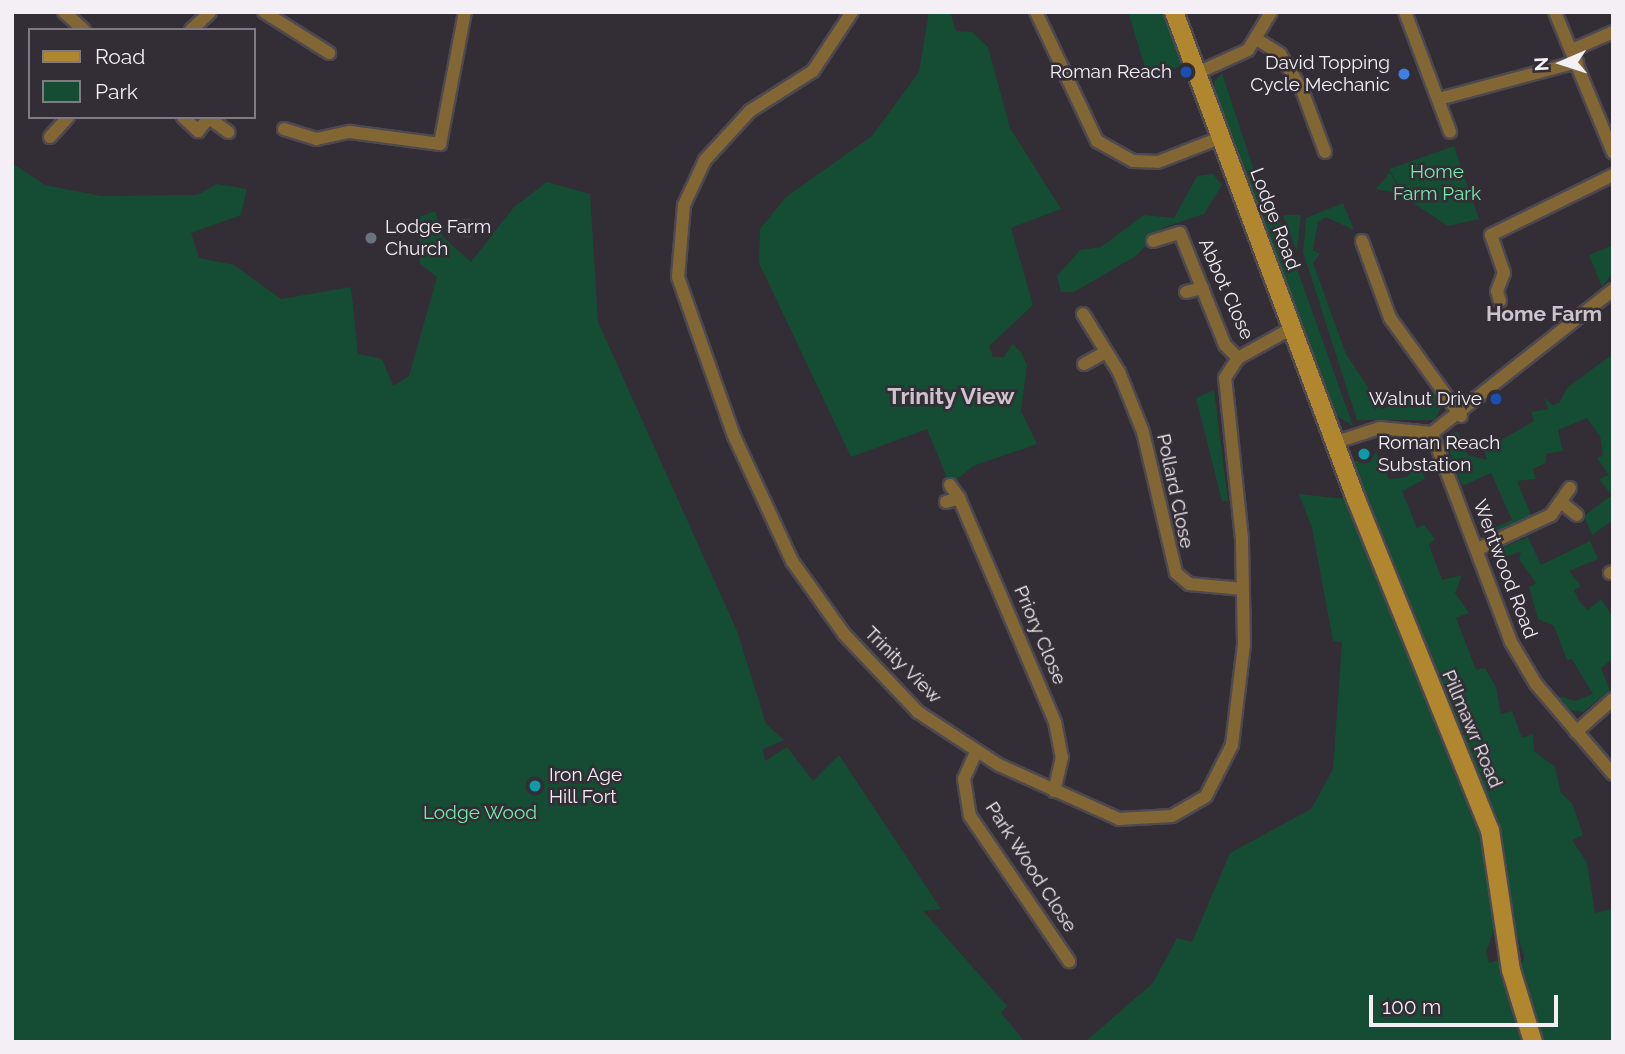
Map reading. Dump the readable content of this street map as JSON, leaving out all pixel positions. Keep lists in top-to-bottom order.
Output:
{
  "streets": {
    "street": [
      "Lodge Road",
      "Abbot Close",
      "Pollard Close",
      "Wentwood Road",
      "Priory Close",
      "Trinity View",
      "Pillmawr Road",
      "Park Wood Close"
    ]
  },
  "crossings": [
    ["Lodge Road", "Pillmawr Road"],
    ["Abbot Close", "Trinity View"],
    ["Pollard Close", "Trinity View"],
    ["Priory Close", "Trinity View"],
    ["Trinity View", "Park Wood Close"]
  ],
  "districts": ["Home Farm", "Trinity View"],
  "parks": ["Home Farm Park", "Lodge Wood"],
  "places": [
    "Roman Reach",
    "David Topping Cycle Mechanic",
    "Lodge Farm Church",
    "Walnut Drive",
    "Roman Reach Substation",
    "Iron Age Hill Fort"
  ],
  "legend": ["Road", "Park"],
  "scale_bar": "100 m",
  "north": "left"
}
